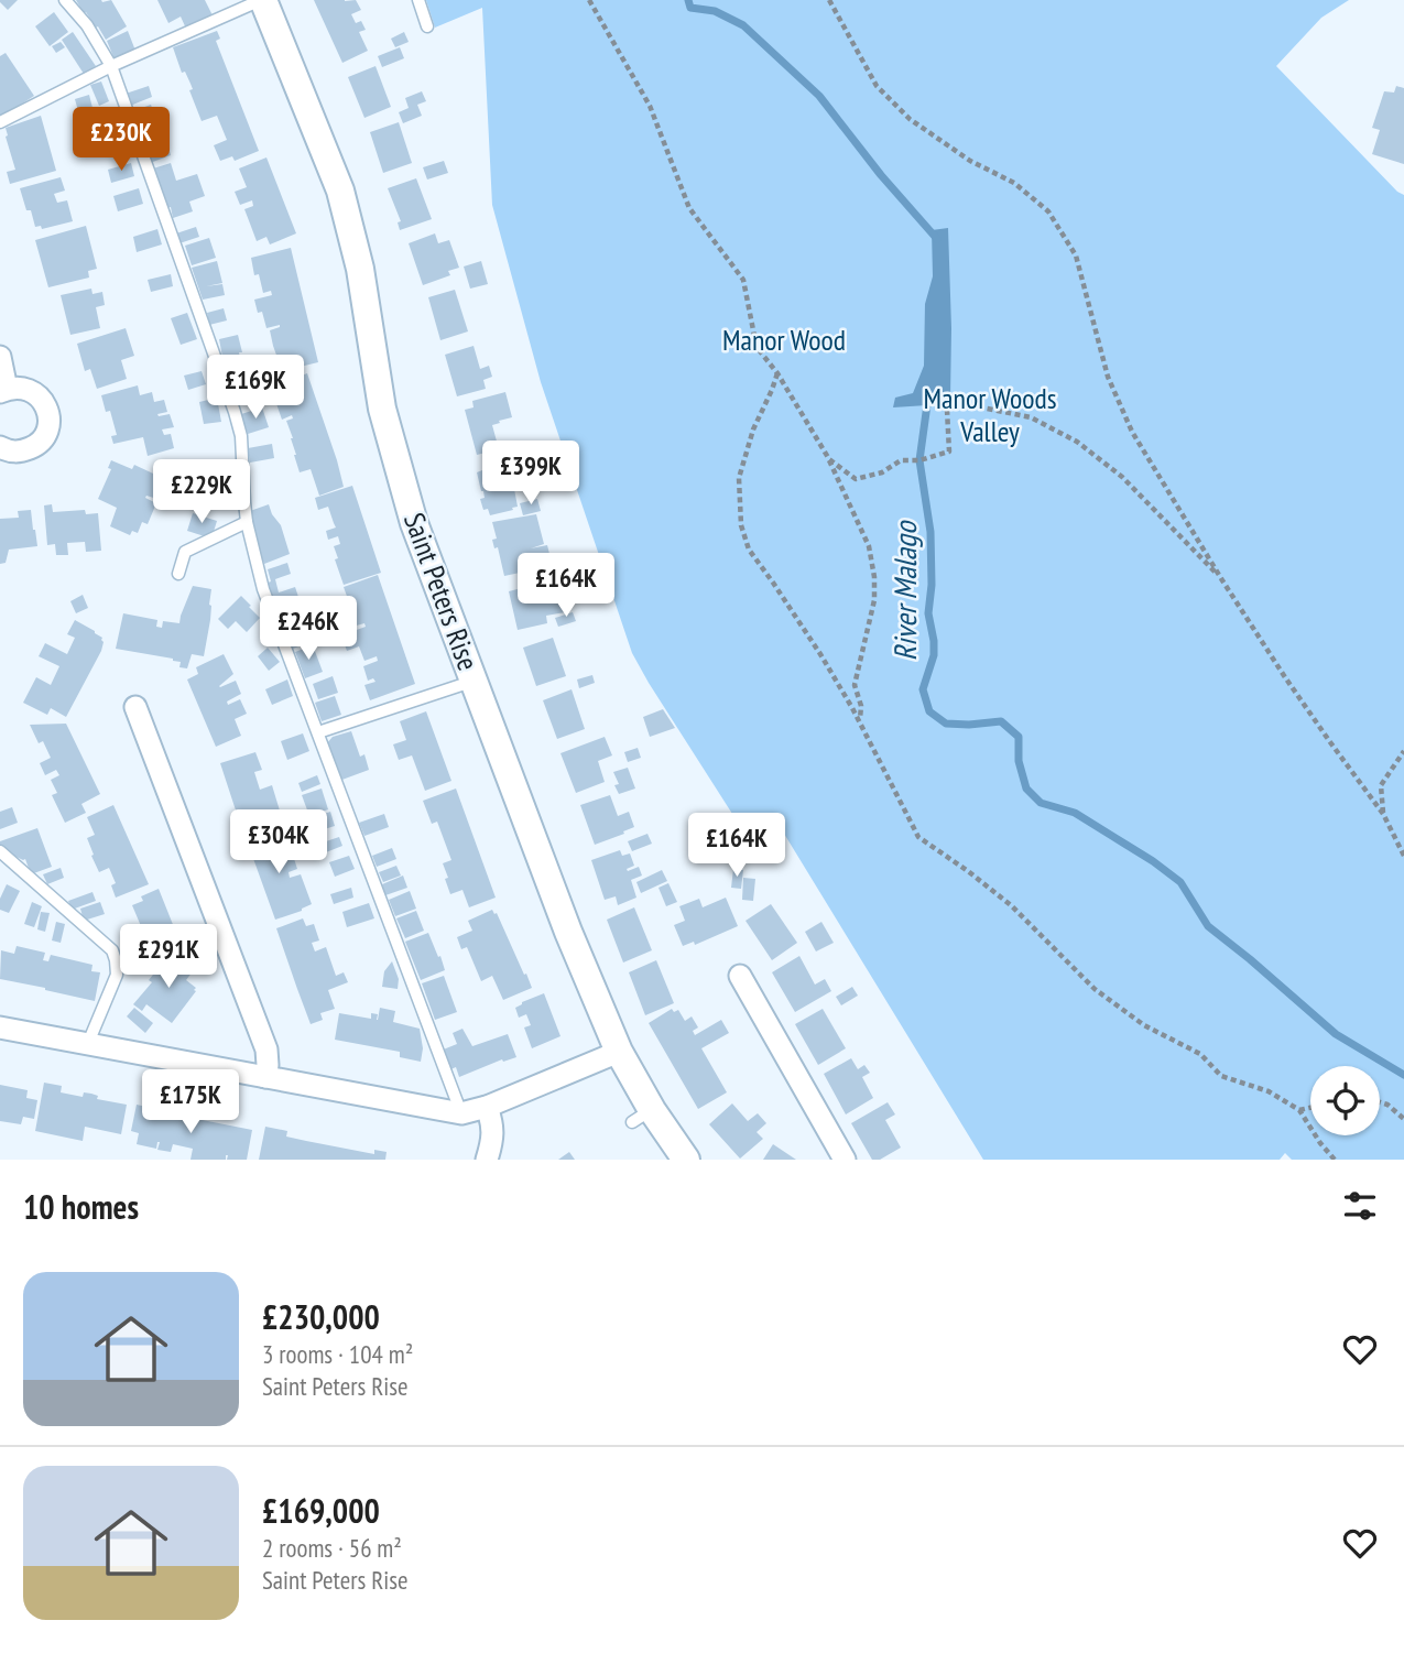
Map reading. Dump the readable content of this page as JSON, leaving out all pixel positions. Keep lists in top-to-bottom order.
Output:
{
  "streets": {
    "street": ["Saint Peters Rise"]
  },
  "water": ["River Malago"],
  "parks": ["Manor Wood", "Manor Woods Valley"],
  "page": {
    "price": [
      "£230K",
      "£169K",
      "£399K",
      "£229K",
      "£164K",
      "£246K",
      "£304K",
      "£164K",
      "£291K",
      "£175K"
    ],
    "heading": "10 homes",
    "list": [
      {
        "name": "£230,000",
        "note": "3 rooms · 104 m² · Saint Peters Rise"
      },
      {
        "name": "£169,000",
        "note": "2 rooms · 56 m² · Saint Peters Rise"
      }
    ]
  }
}
